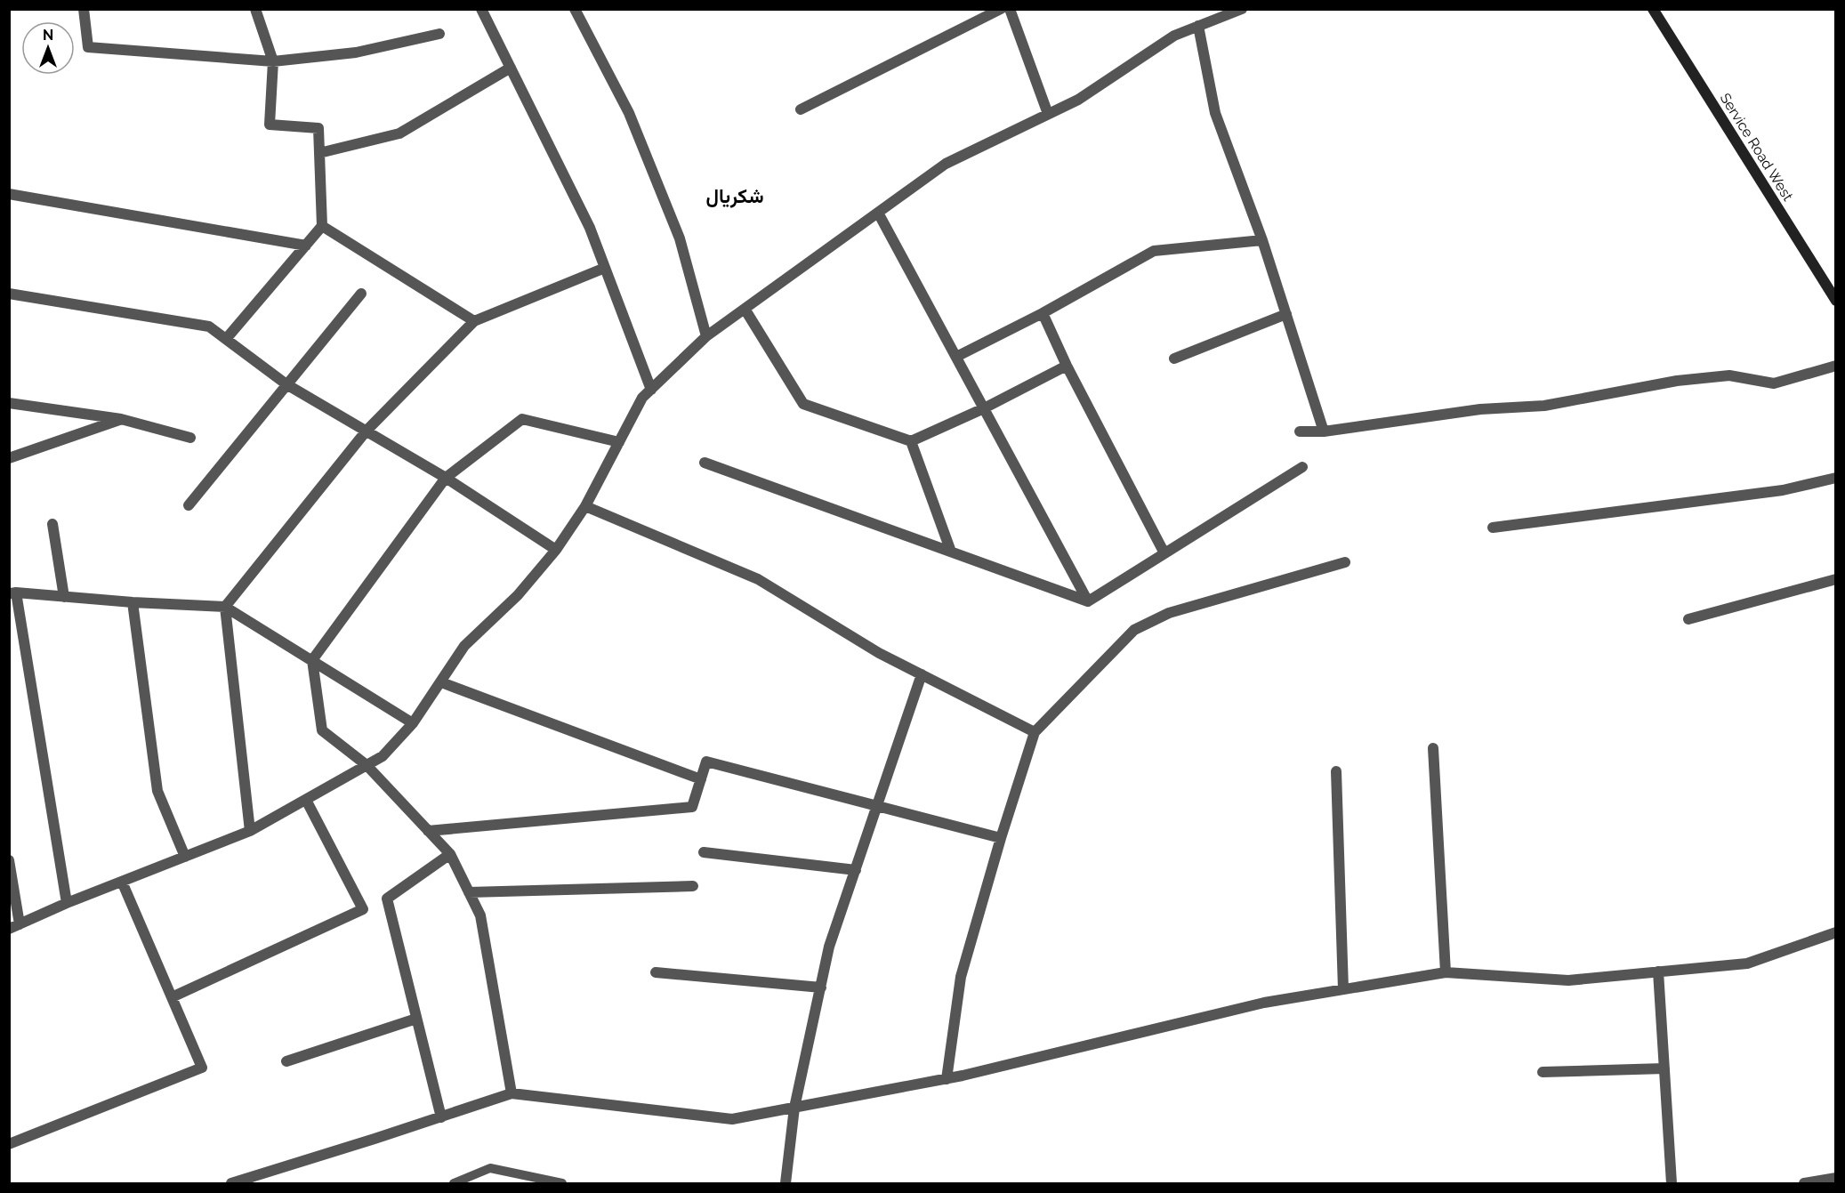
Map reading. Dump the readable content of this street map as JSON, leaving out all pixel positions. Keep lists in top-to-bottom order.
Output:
{
  "streets": {
    "street": ["Service Road West"]
  },
  "districts": ["شکریال"],
  "north": "top"
}
